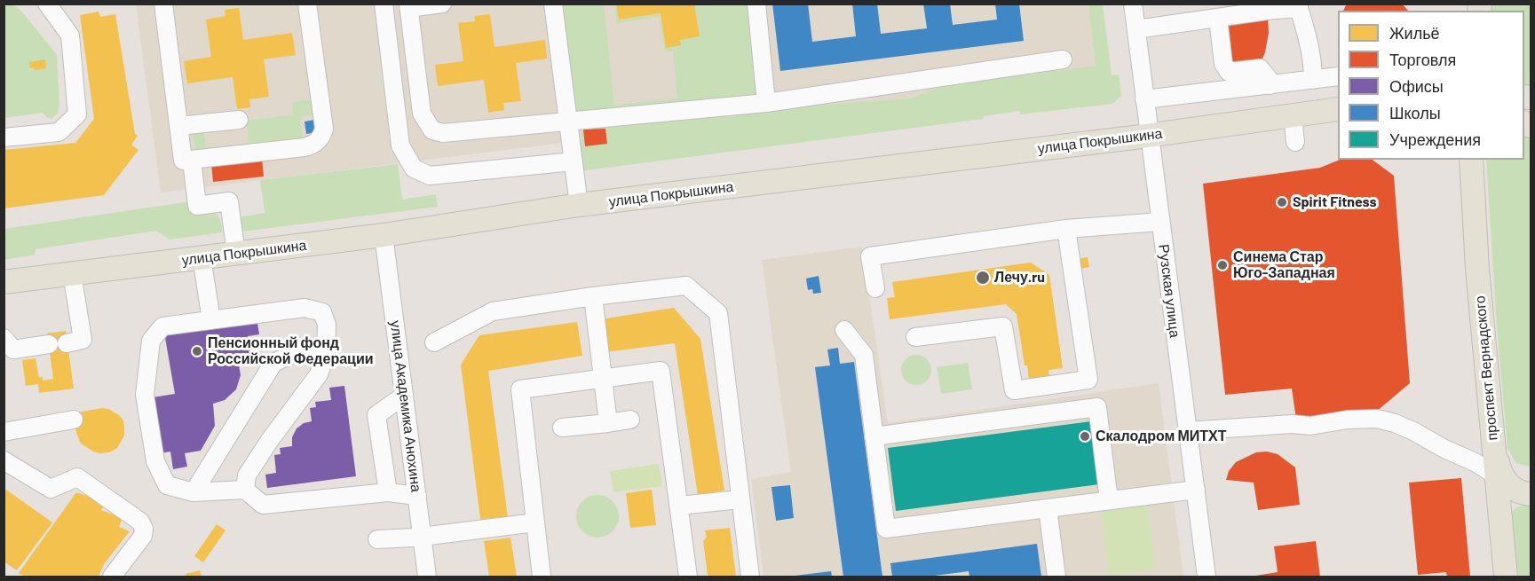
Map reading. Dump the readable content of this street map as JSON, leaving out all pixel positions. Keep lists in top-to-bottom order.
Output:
{
  "streets": {
    "main road": ["улица Покрышкина", "проспект Вернадского"],
    "street": ["Рузская улица", "улица Академика Анохина"]
  },
  "crossings": [
    ["улица Покрышкина", "Рузская улица"],
    ["улица Покрышкина", "улица Академика Анохина"]
  ],
  "places": [
    "Spirit Fitness",
    "Синема Стар Юго-Западная",
    "Лечу.ru",
    "Пенсионный фонд Российской Федерации",
    "Скалодром МИТХТ"
  ],
  "legend": [
    "Жильё",
    "Торговля",
    "Офисы",
    "Школы",
    "Учреждения"
  ]
}
